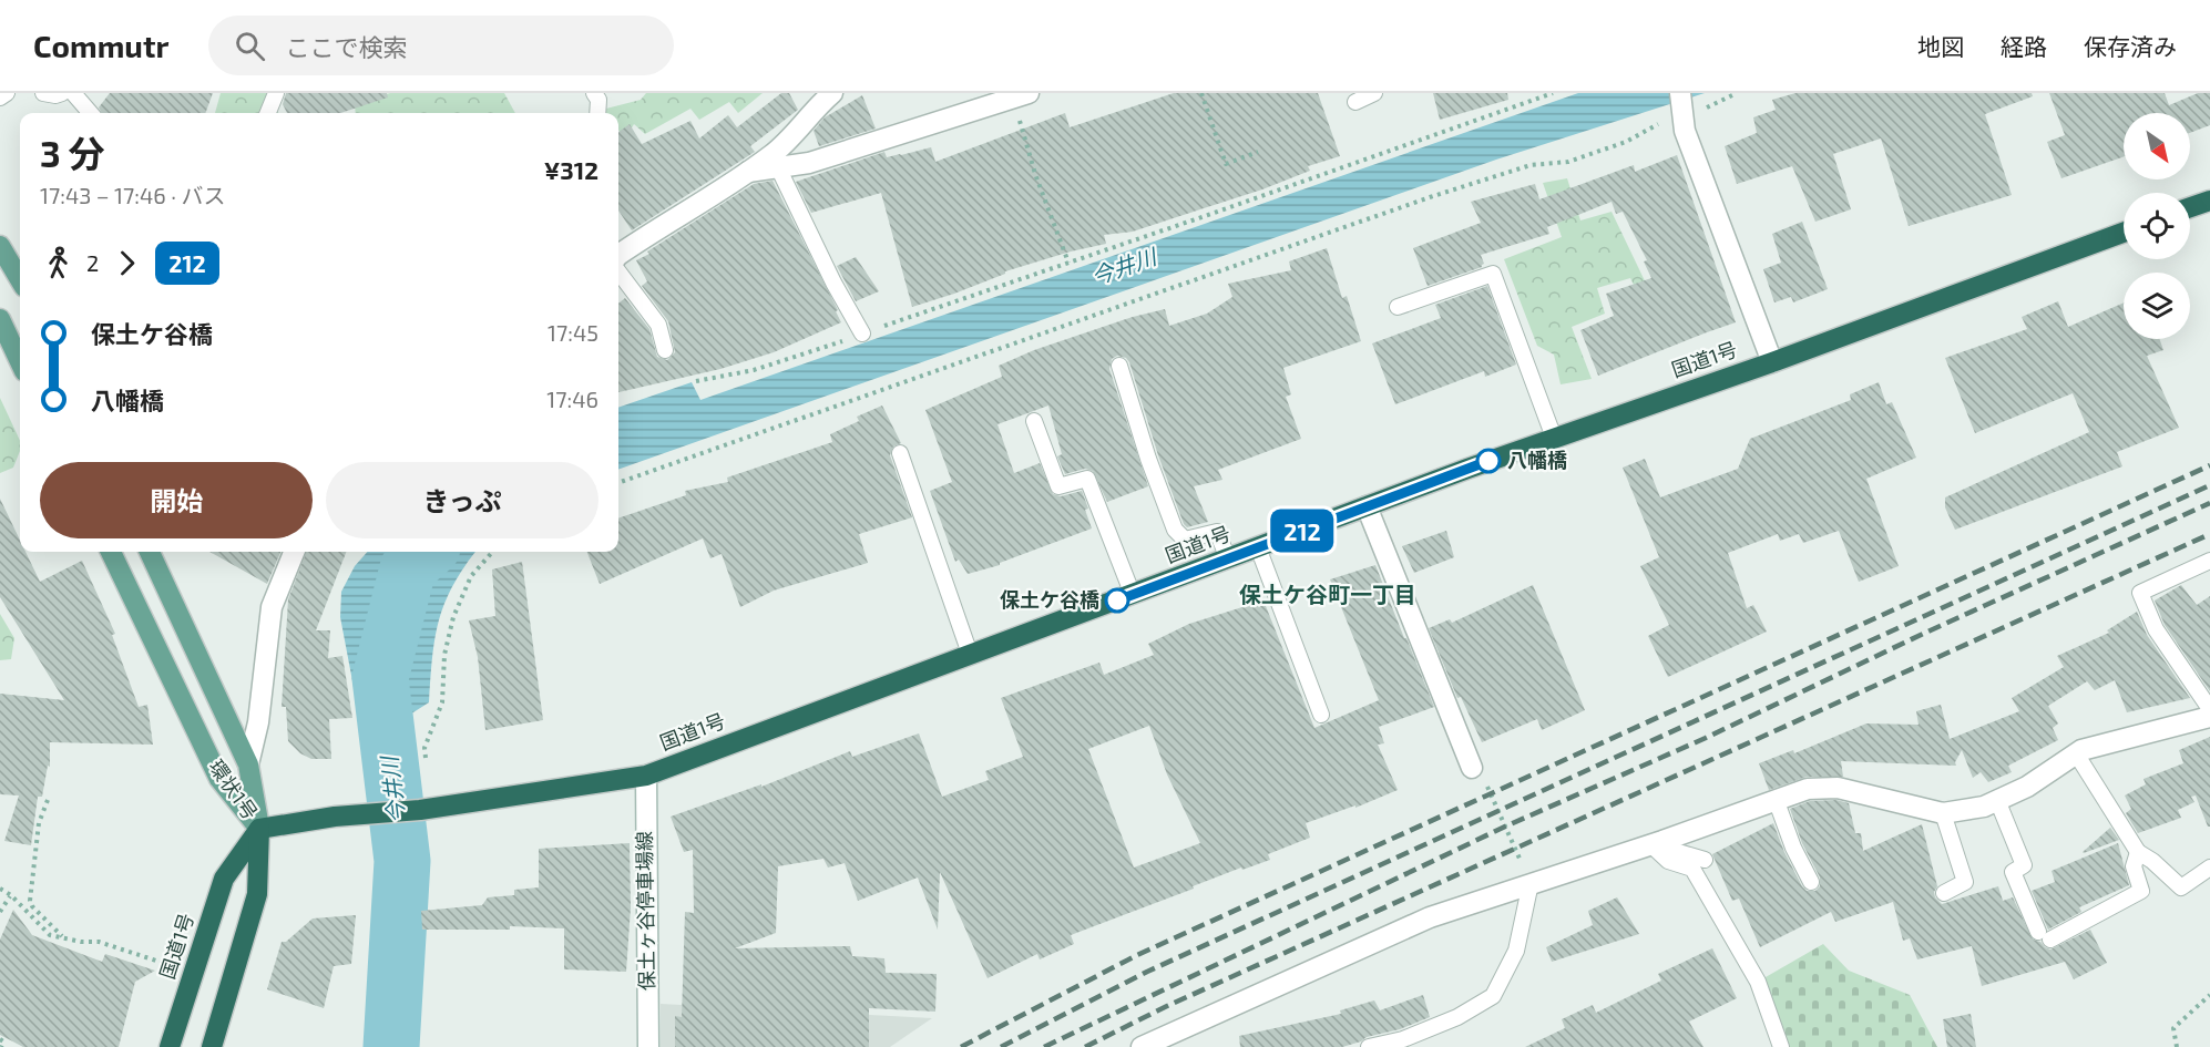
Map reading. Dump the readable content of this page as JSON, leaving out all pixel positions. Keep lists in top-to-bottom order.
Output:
{
  "streets": {
    "highway": ["国道1号"],
    "main road": ["環状1号"],
    "street": ["保土ヶ谷停車場線"]
  },
  "crossings": [
    ["国道1号", "環状1号"],
    ["国道1号", "保土ヶ谷停車場線"]
  ],
  "districts": ["保土ケ谷町一丁目"],
  "water": ["今井川"],
  "places": ["八幡橋", "保土ケ谷橋"],
  "lines": ["bus line 212"],
  "north": "bottom right",
  "page": {
    "header": "Commutr",
    "search": "ここで検索",
    "nav": ["地図", "経路", "保存済み"],
    "on_map": "212",
    "heading": ["3 分", "17:43 – 17:46 · バス", "¥312"],
    "legs": ["2", "212"],
    "list": [
      {
        "name": "保土ケ谷橋",
        "value": "17:45"
      },
      {
        "name": "八幡橋",
        "value": "17:46"
      }
    ],
    "buttons": ["開始", "きっぷ"]
  }
}
